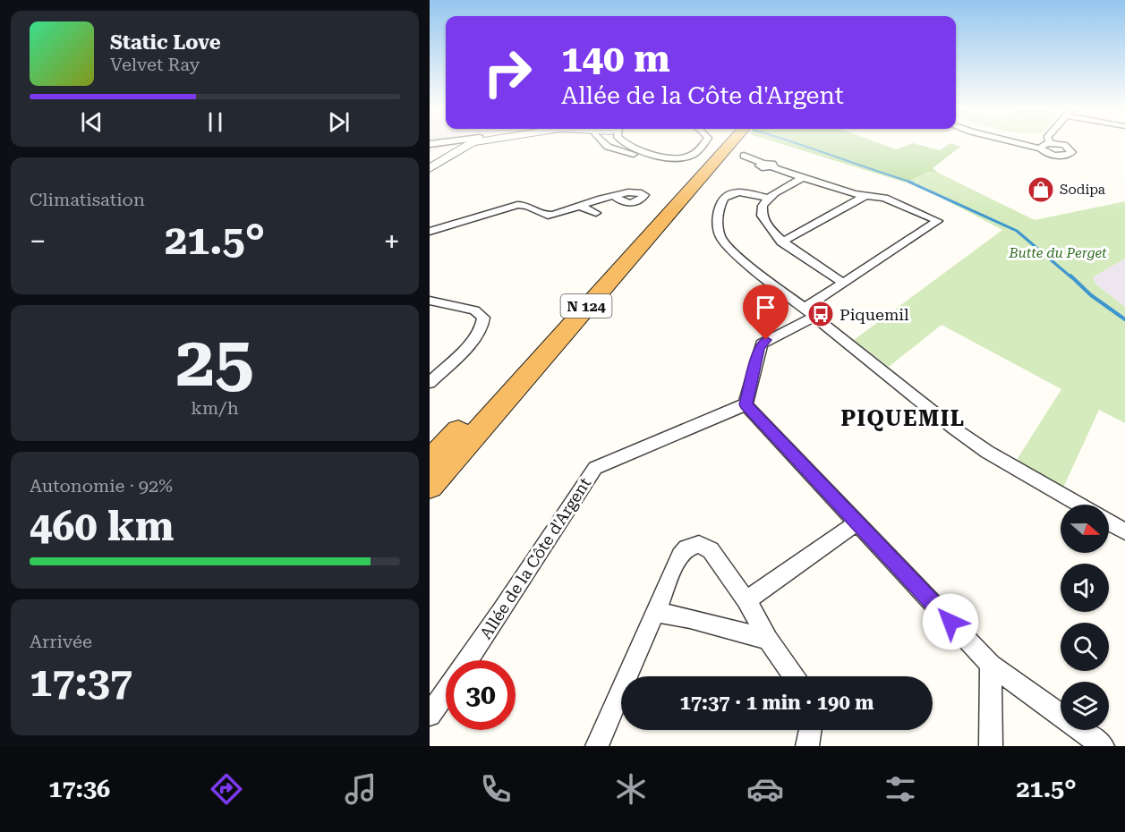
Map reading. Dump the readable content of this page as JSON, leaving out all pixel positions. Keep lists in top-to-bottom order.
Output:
{
  "streets": {
    "highway": ["N 124"],
    "street": ["Allée de la Côte d'Argent"]
  },
  "districts": ["PIQUEMIL"],
  "parks": ["Butte du Perget"],
  "places": {
    "shop": ["Sodipa"],
    "bus stop": ["Piquemil"]
  },
  "north": "right",
  "page": {
    "turn": ["140 m", "Allée de la Côte d'Argent"],
    "song": ["Static Love", "Velvet Ray"],
    "tile": [
      "Climatisation",
      ["25", "km/h"],
      ["Autonomie · 92%", "460 km"],
      ["Arrivée", "17:37"]
    ],
    "heat": ["−", "21.5°", "+"],
    "limit": "30",
    "trip": "17:37 · 1 min · 190 m",
    "tabs": ["17:36", "21.5°"]
  }
}
